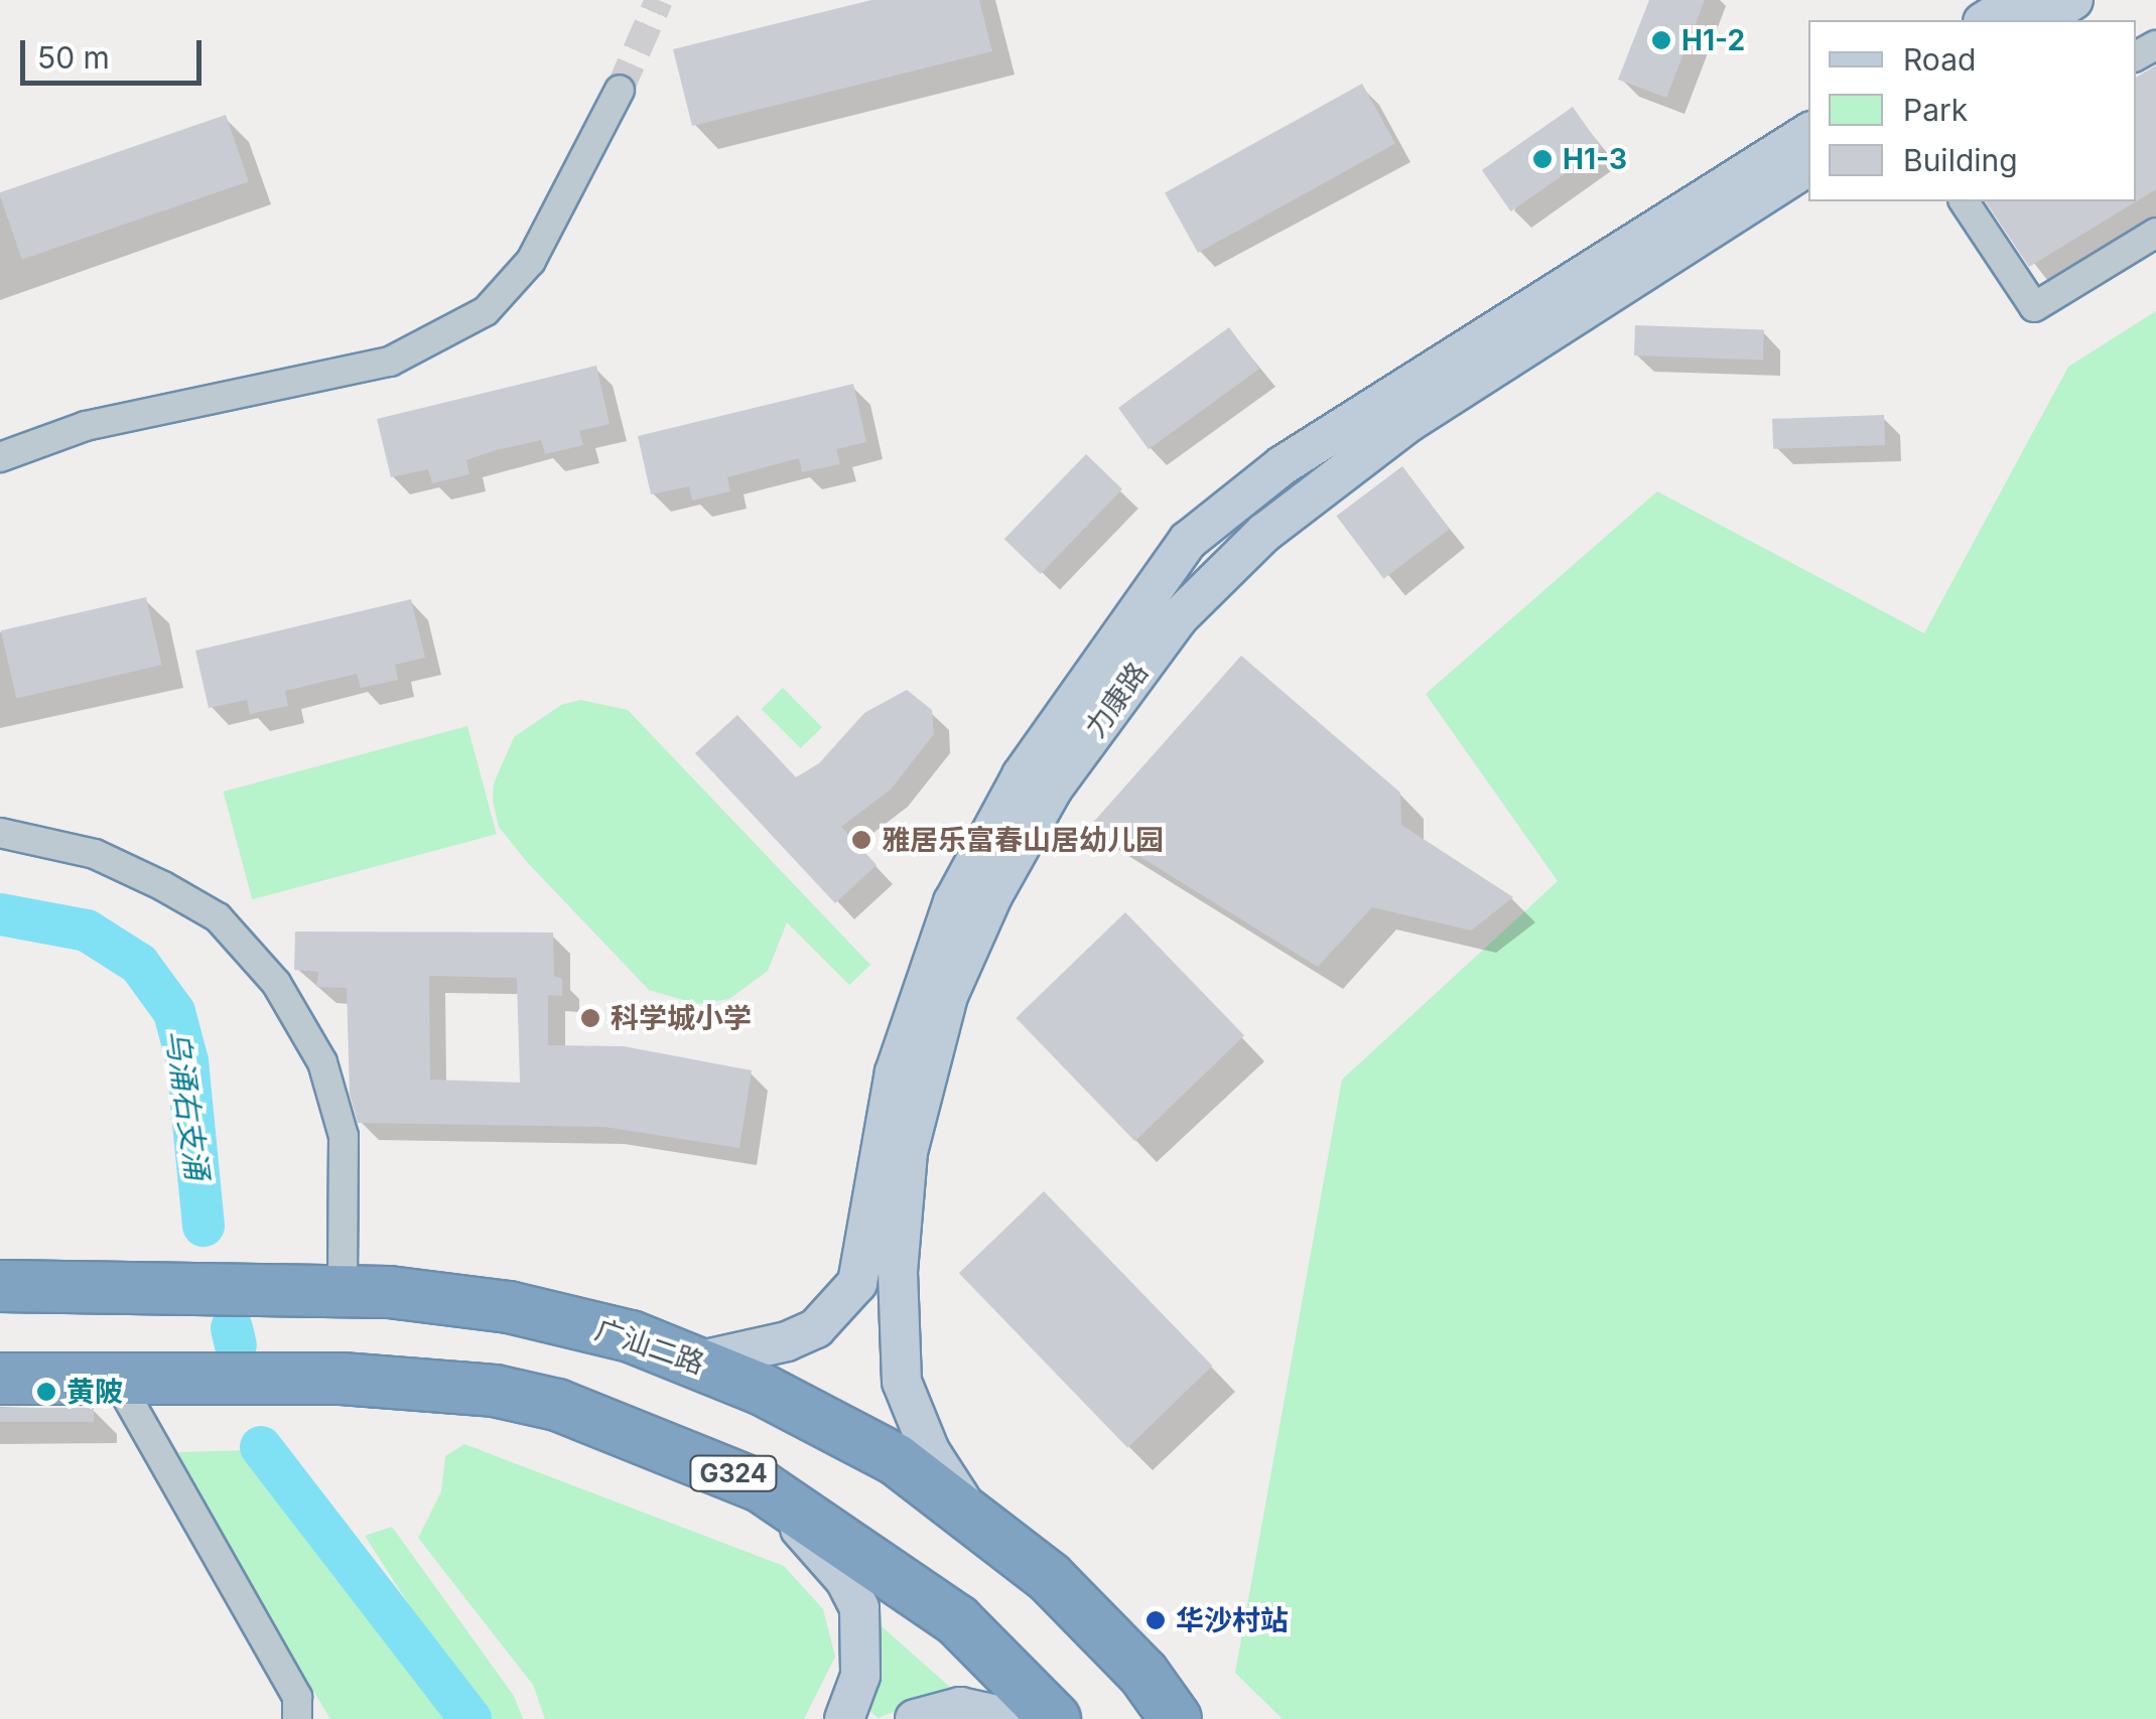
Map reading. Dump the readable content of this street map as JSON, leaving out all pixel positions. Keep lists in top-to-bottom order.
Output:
{
  "streets": {
    "highway": ["广汕二路", "G324"],
    "street": ["力康路"]
  },
  "crossings": [
    ["力康路", "广汕二路"]
  ],
  "water": ["乌涌右支涌"],
  "places": [
    "H1-2",
    "H1-3",
    "雅居乐富春山居幼儿园",
    "科学城小学",
    "黄陂",
    "华沙村站"
  ],
  "legend": ["Road", "Park", "Building"],
  "scale_bar": "50 m"
}
